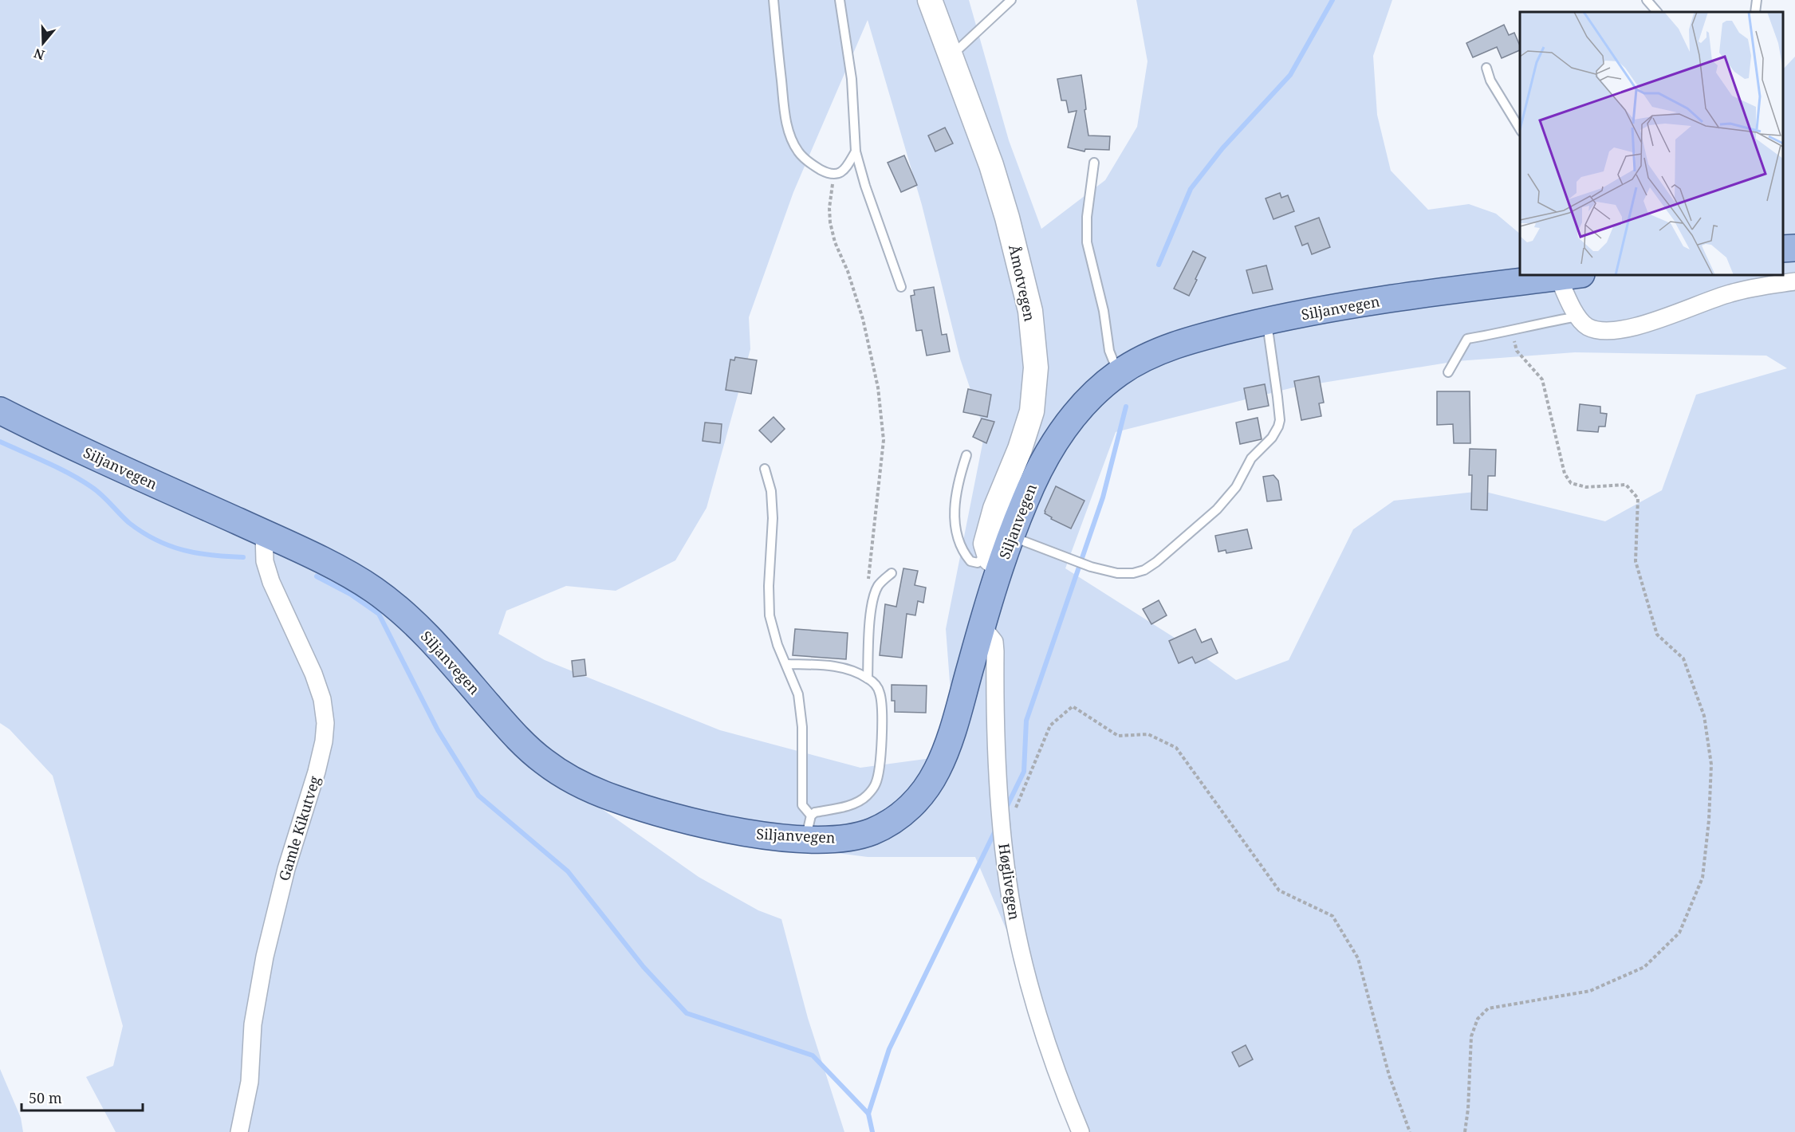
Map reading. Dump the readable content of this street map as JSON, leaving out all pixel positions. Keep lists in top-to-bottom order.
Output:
{
  "streets": {
    "main road": ["Åmotvegen", "Siljanvegen"],
    "street": ["Gamle Kikutveg", "Høglivegen"]
  },
  "crossings": [
    ["Åmotvegen", "Siljanvegen"],
    ["Siljanvegen", "Gamle Kikutveg"],
    ["Siljanvegen", "Høglivegen"]
  ],
  "scale_bar": "50 m",
  "north": "bottom"
}
